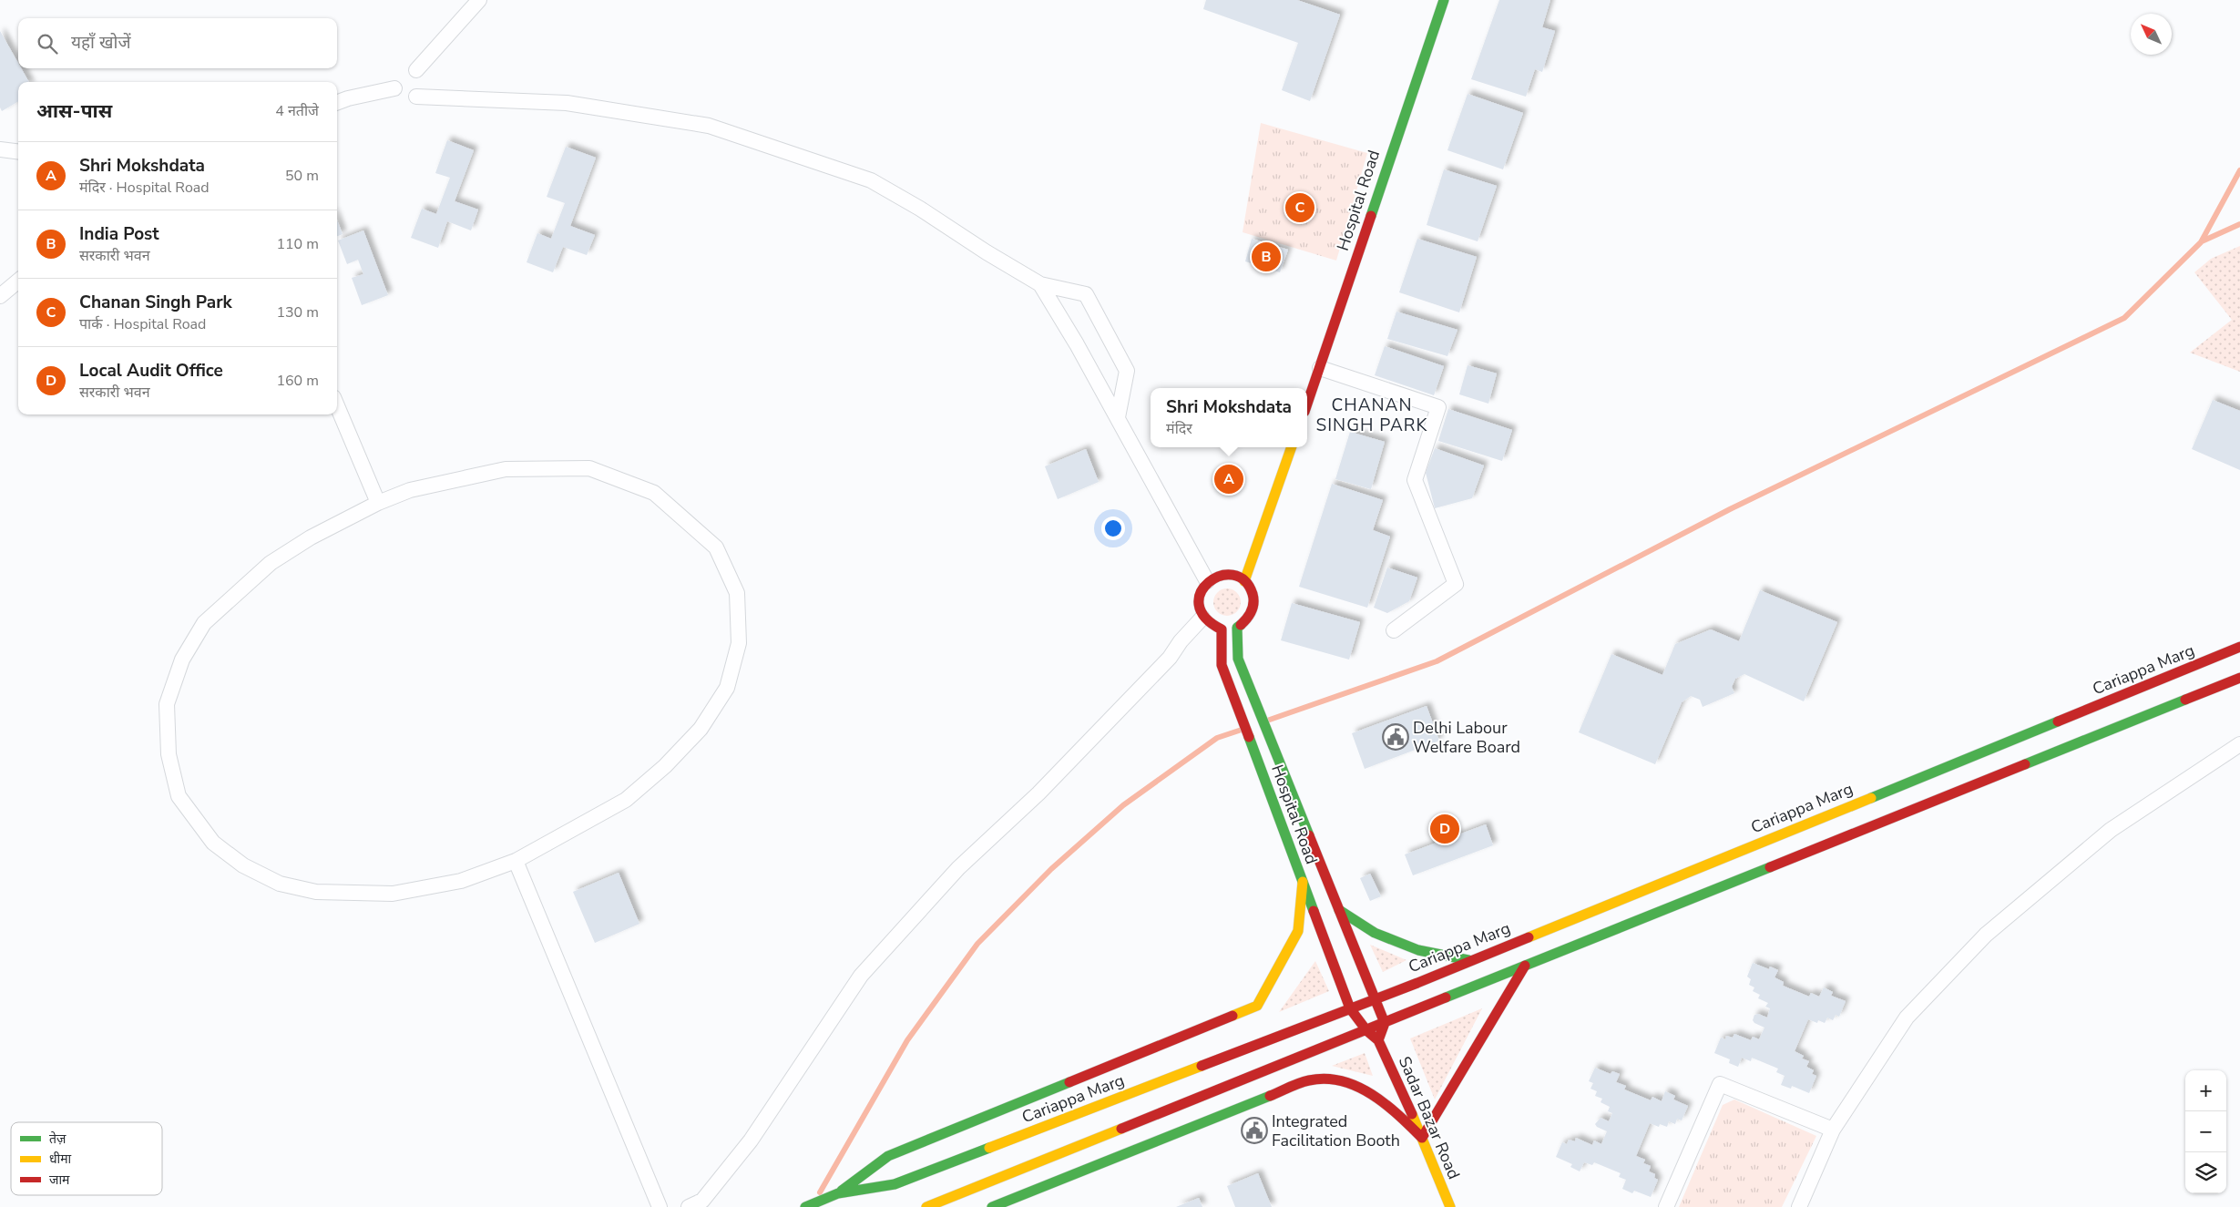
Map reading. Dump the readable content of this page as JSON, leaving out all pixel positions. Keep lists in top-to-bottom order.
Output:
{
  "streets": {
    "main road": ["Hospital Road", "Cariappa Marg", "Sadar Bazar Road"]
  },
  "crossings": [
    ["Hospital Road", "Cariappa Marg"],
    ["Hospital Road", "Sadar Bazar Road"],
    ["Cariappa Marg", "Sadar Bazar Road"]
  ],
  "districts": ["CHANAN SINGH PARK"],
  "places": {
    "public building": ["Delhi Labour Welfare Board", "Integrated Facilitation Booth"]
  },
  "legend": ["तेज़", "धीमा", "जाम"],
  "north": "top left",
  "page": {
    "search": "यहाँ खोजें",
    "heading": ["आस-पास", "4 नतीजे"],
    "list": [
      {
        "mark": "A",
        "name": "Shri Mokshdata",
        "note": "मंदिर · Hospital Road",
        "value": "50 m"
      },
      {
        "mark": "B",
        "name": "India Post",
        "note": "सरकारी भवन",
        "value": "110 m"
      },
      {
        "mark": "C",
        "name": "Chanan Singh Park",
        "note": "पार्क · Hospital Road",
        "value": "130 m"
      },
      {
        "mark": "D",
        "name": "Local Audit Office",
        "note": "सरकारी भवन",
        "value": "160 m"
      }
    ],
    "pins": [
      "C",
      "B",
      "A",
      "D"
    ],
    "popup": ["Shri Mokshdata", "मंदिर"],
    "map_buttons": ["+", "−"]
  }
}
